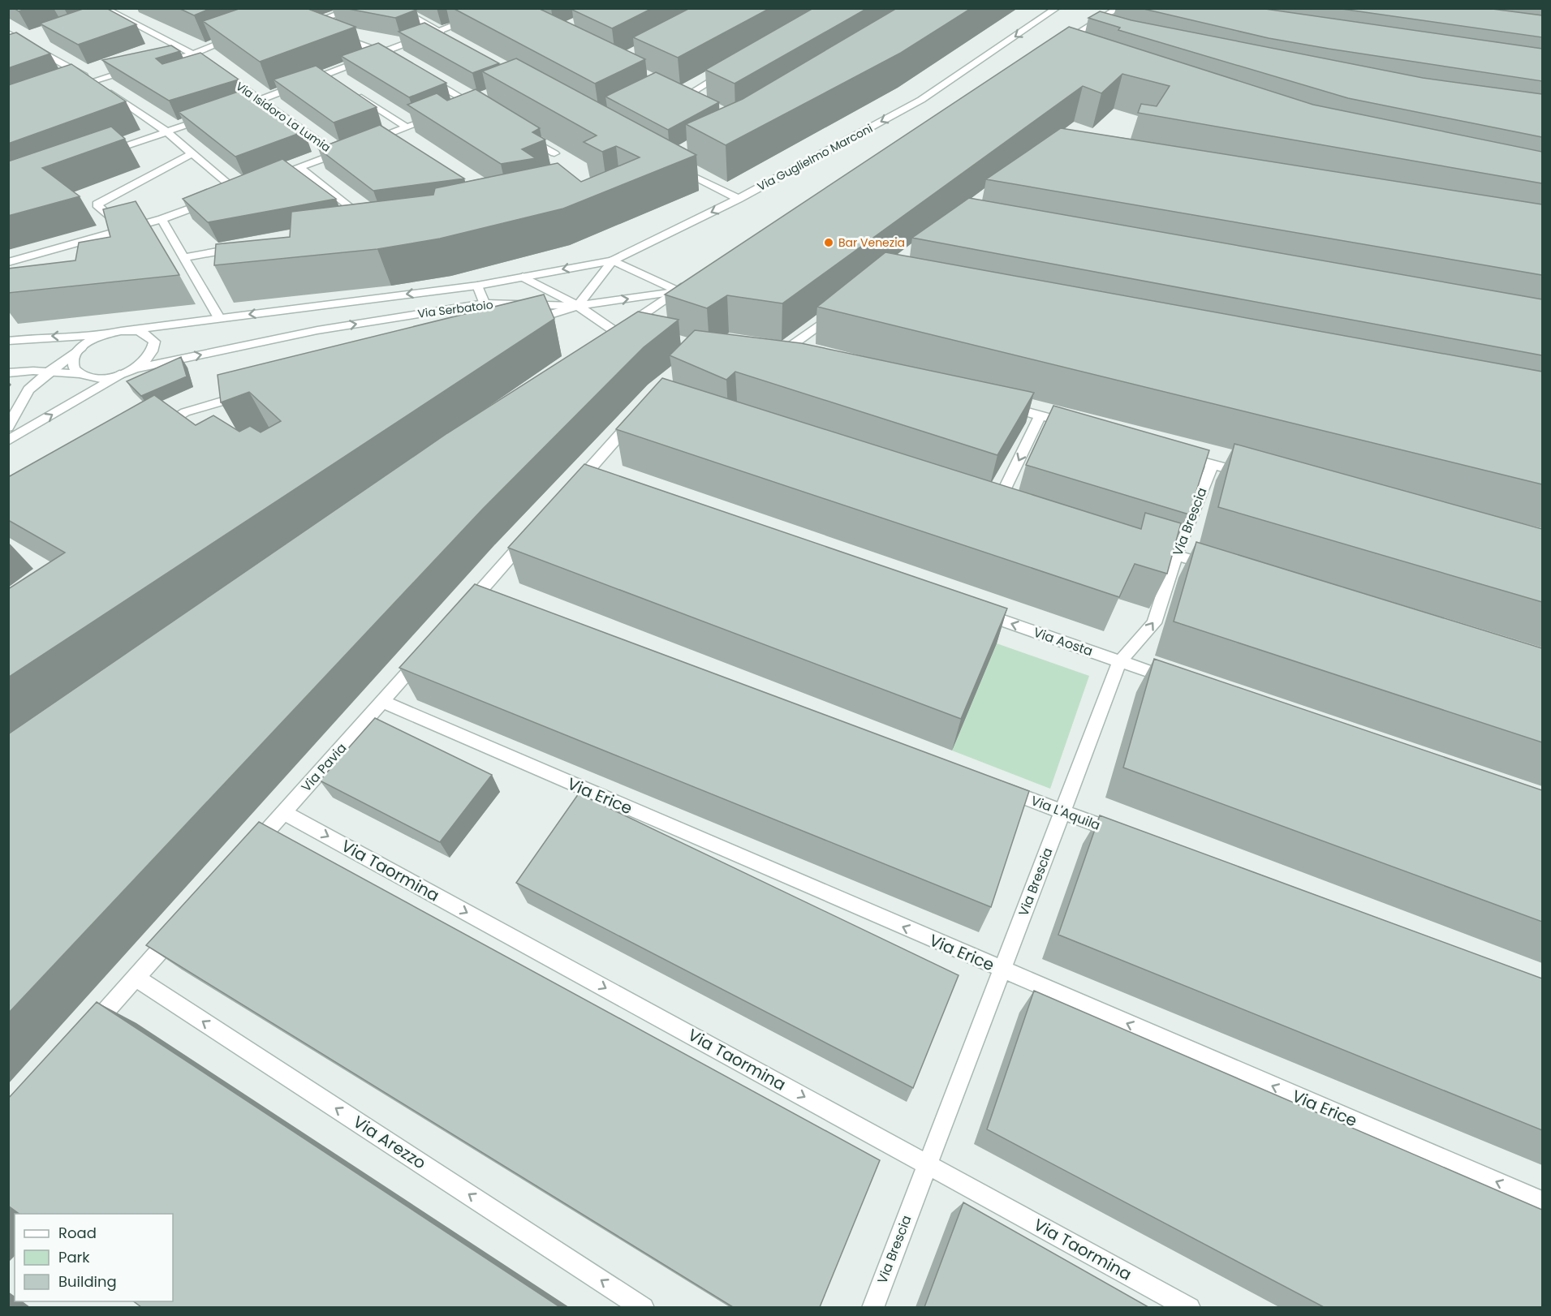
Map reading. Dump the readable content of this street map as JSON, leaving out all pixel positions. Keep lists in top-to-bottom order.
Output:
{
  "streets": {
    "street": [
      "Via Isidoro La Lumia",
      "Via Guglielmo Marconi",
      "Via Serbatoio",
      "Via Brescia",
      "Via Aosta",
      "Via Pavia",
      "Via Erice",
      "Via L'Aquila",
      "Via Taormina",
      "Via Arezzo"
    ]
  },
  "crossings": [
    ["Via Guglielmo Marconi", "Via Serbatoio"],
    ["Via Brescia", "Via Aosta"],
    ["Via Brescia", "Via Erice"],
    ["Via Brescia", "Via L'Aquila"],
    ["Via Brescia", "Via Taormina"],
    ["Via Pavia", "Via Erice"],
    ["Via Pavia", "Via Taormina"]
  ],
  "one_way": [
    "Via Aosta",
    "Via Erice",
    "Via Taormina",
    "Via Arezzo"
  ],
  "places": ["Bar Venezia"],
  "legend": ["Road", "Park", "Building"]
}
